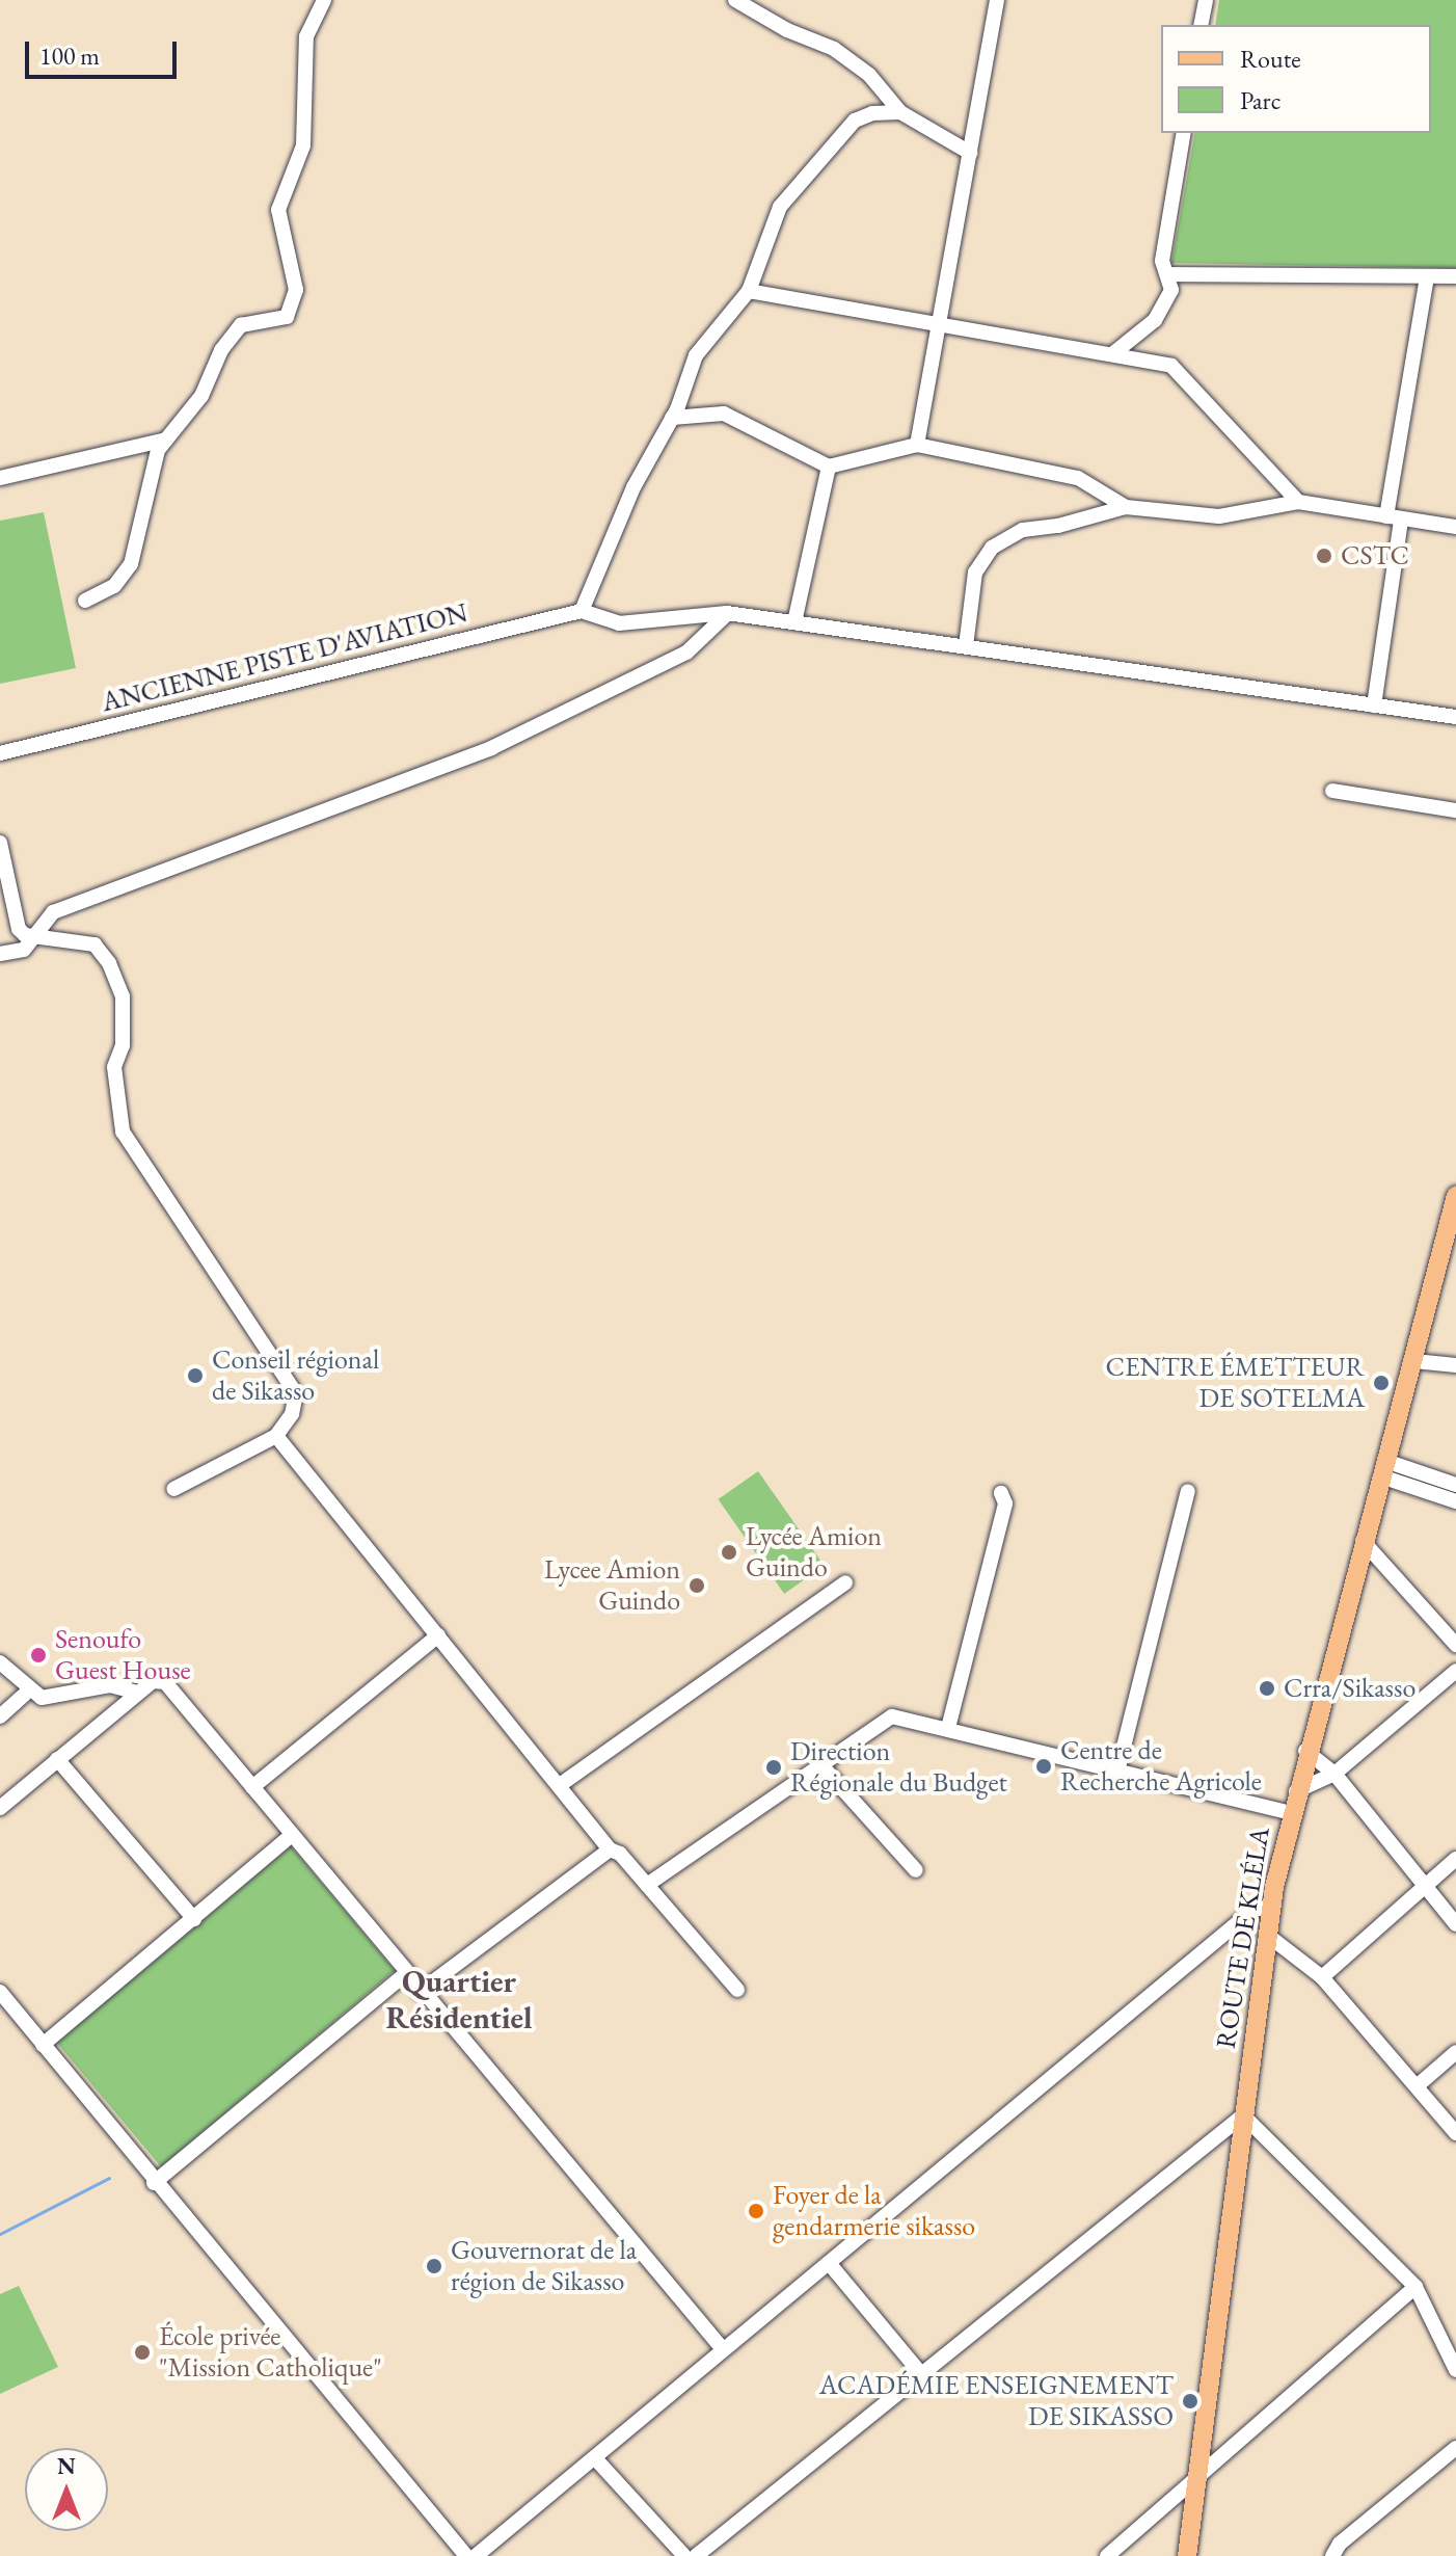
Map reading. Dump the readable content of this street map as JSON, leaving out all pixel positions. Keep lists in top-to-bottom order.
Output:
{
  "streets": {
    "main road": ["ROUTE DE KLÉLA"],
    "street": ["ANCIENNE PISTE D'AVIATION"]
  },
  "districts": ["Quartier Résidentiel"],
  "places": [
    "CSTC",
    "Conseil régional de Sikasso",
    "CENTRE ÉMETTEUR DE SOTELMA",
    "Lycée Amion Guindo",
    "Lycee Amion Guindo",
    "Senoufo Guest House",
    "Crra/Sikasso",
    "Centre de Recherche Agricole",
    "Direction Régionale du Budget",
    "Foyer de la gendarmerie sikasso",
    "Gouvernorat de la région de Sikasso",
    "École privée \"Mission Catholique\"",
    "ACADÉMIE ENSEIGNEMENT DE SIKASSO"
  ],
  "legend": ["Route", "Parc"],
  "scale_bar": "100 m",
  "north": "top"
}
